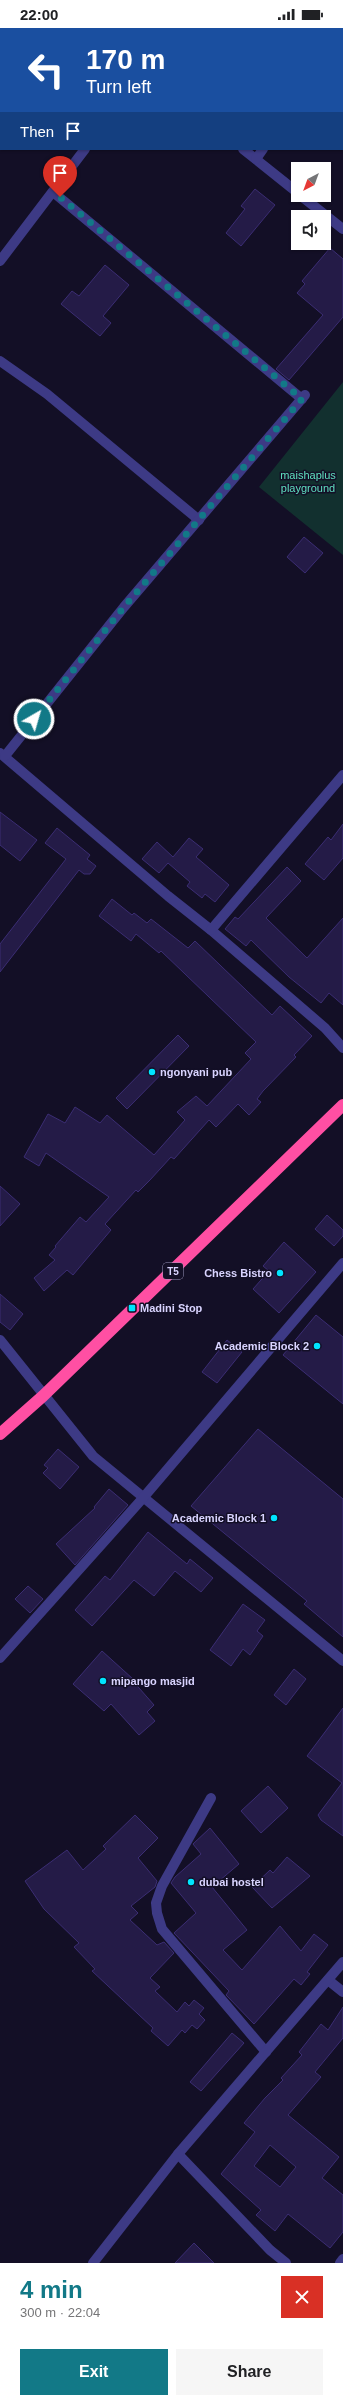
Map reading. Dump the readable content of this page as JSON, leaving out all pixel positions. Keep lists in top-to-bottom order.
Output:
{
  "streets": {
    "highway": ["T5"]
  },
  "parks": ["maishaplus playground"],
  "places": {
    "other": [
      "ngonyani pub",
      "Chess Bistro",
      "Academic Block 2",
      "Academic Block 1",
      "mipango masjid",
      "dubai hostel"
    ],
    "transit": ["Madini Stop"]
  },
  "north": "bottom left",
  "page": {
    "status": "22:00",
    "turn": ["170 m", "Turn left"],
    "then": "Then",
    "heading": ["4 min", "300 m · 22:04"],
    "buttons": ["Exit", "Share"]
  }
}
